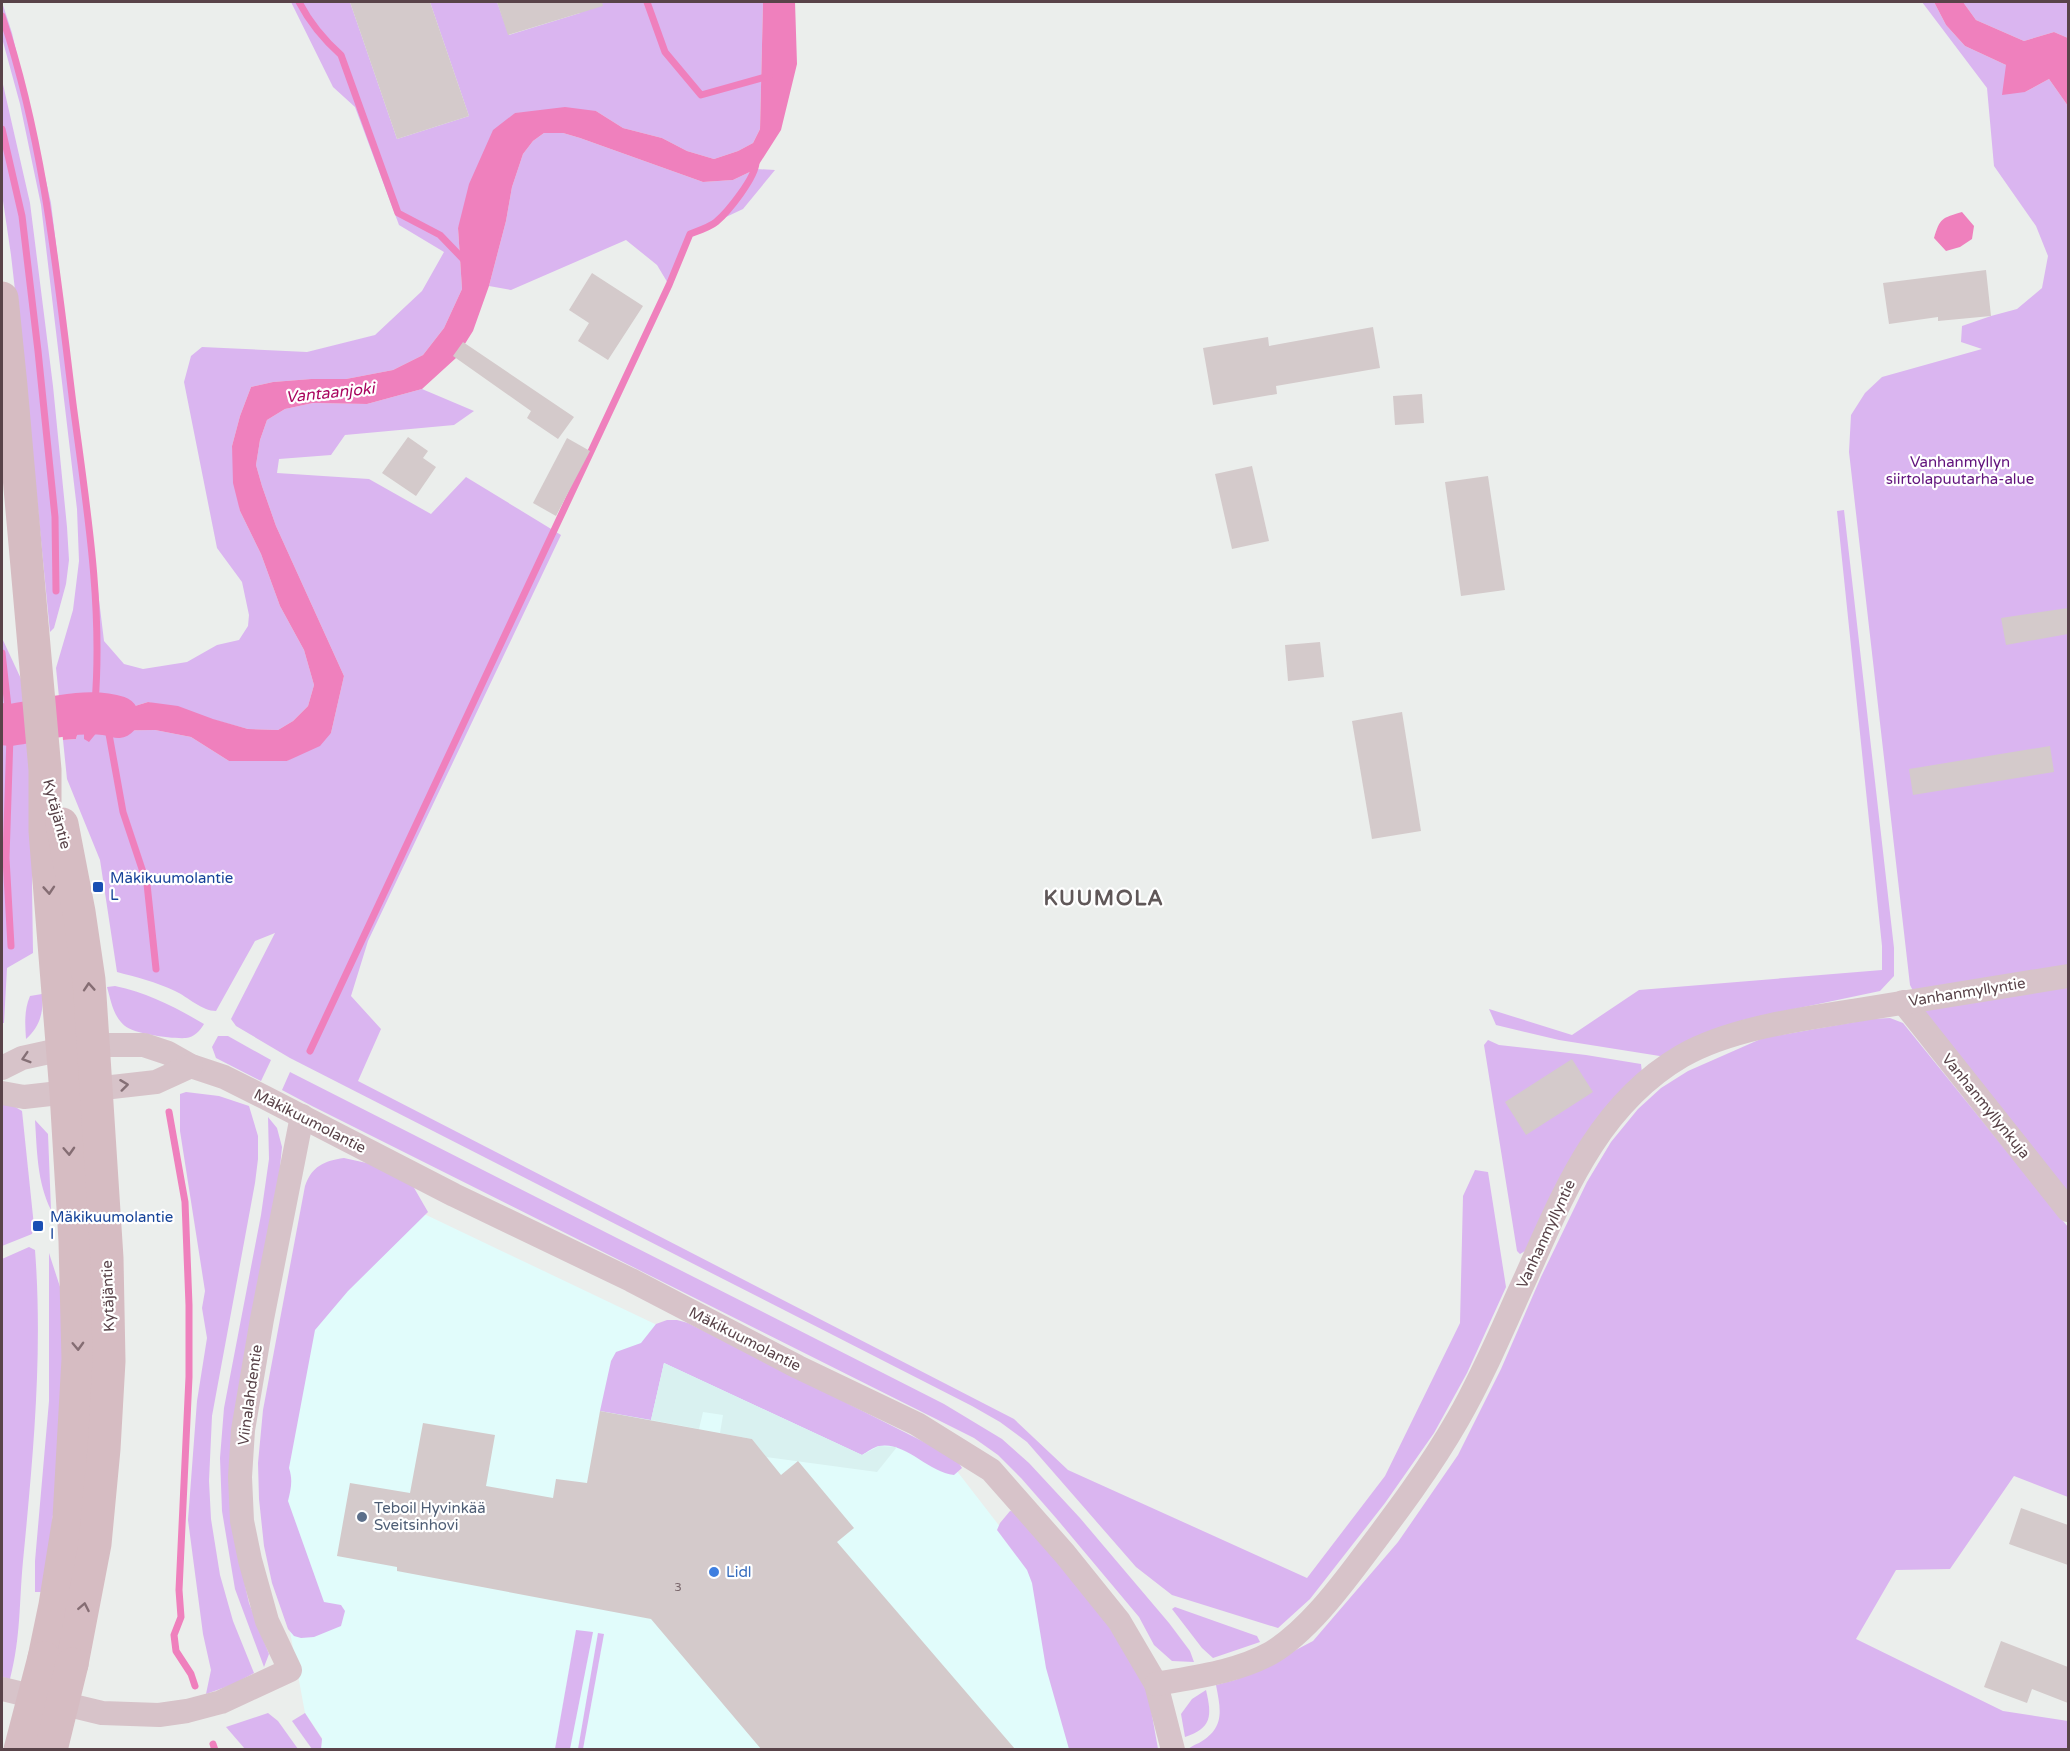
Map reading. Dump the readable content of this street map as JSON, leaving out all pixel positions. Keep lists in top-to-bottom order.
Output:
{
  "streets": {
    "street": [
      "Kytäjäntie",
      "Vanhanmyllyntie",
      "Vanhanmyllynkuja",
      "Mäkikuumolantie",
      "Viinalahdentie"
    ]
  },
  "crossings": [
    ["Kytäjäntie", "Mäkikuumolantie"],
    ["Vanhanmyllyntie", "Vanhanmyllynkuja"],
    ["Vanhanmyllyntie", "Mäkikuumolantie"],
    ["Mäkikuumolantie", "Viinalahdentie"]
  ],
  "districts": ["KUUMOLA"],
  "water": ["Vantaanjoki"],
  "parks": ["Vanhanmyllyn siirtolapuutarha-alue"],
  "places": {
    "transit": ["Mäkikuumolantie L", "Mäkikuumolantie I"],
    "other": ["Teboil Hyvinkää Sveitsinhovi", "Lidl"]
  },
  "house_numbers": ["3"]
}
